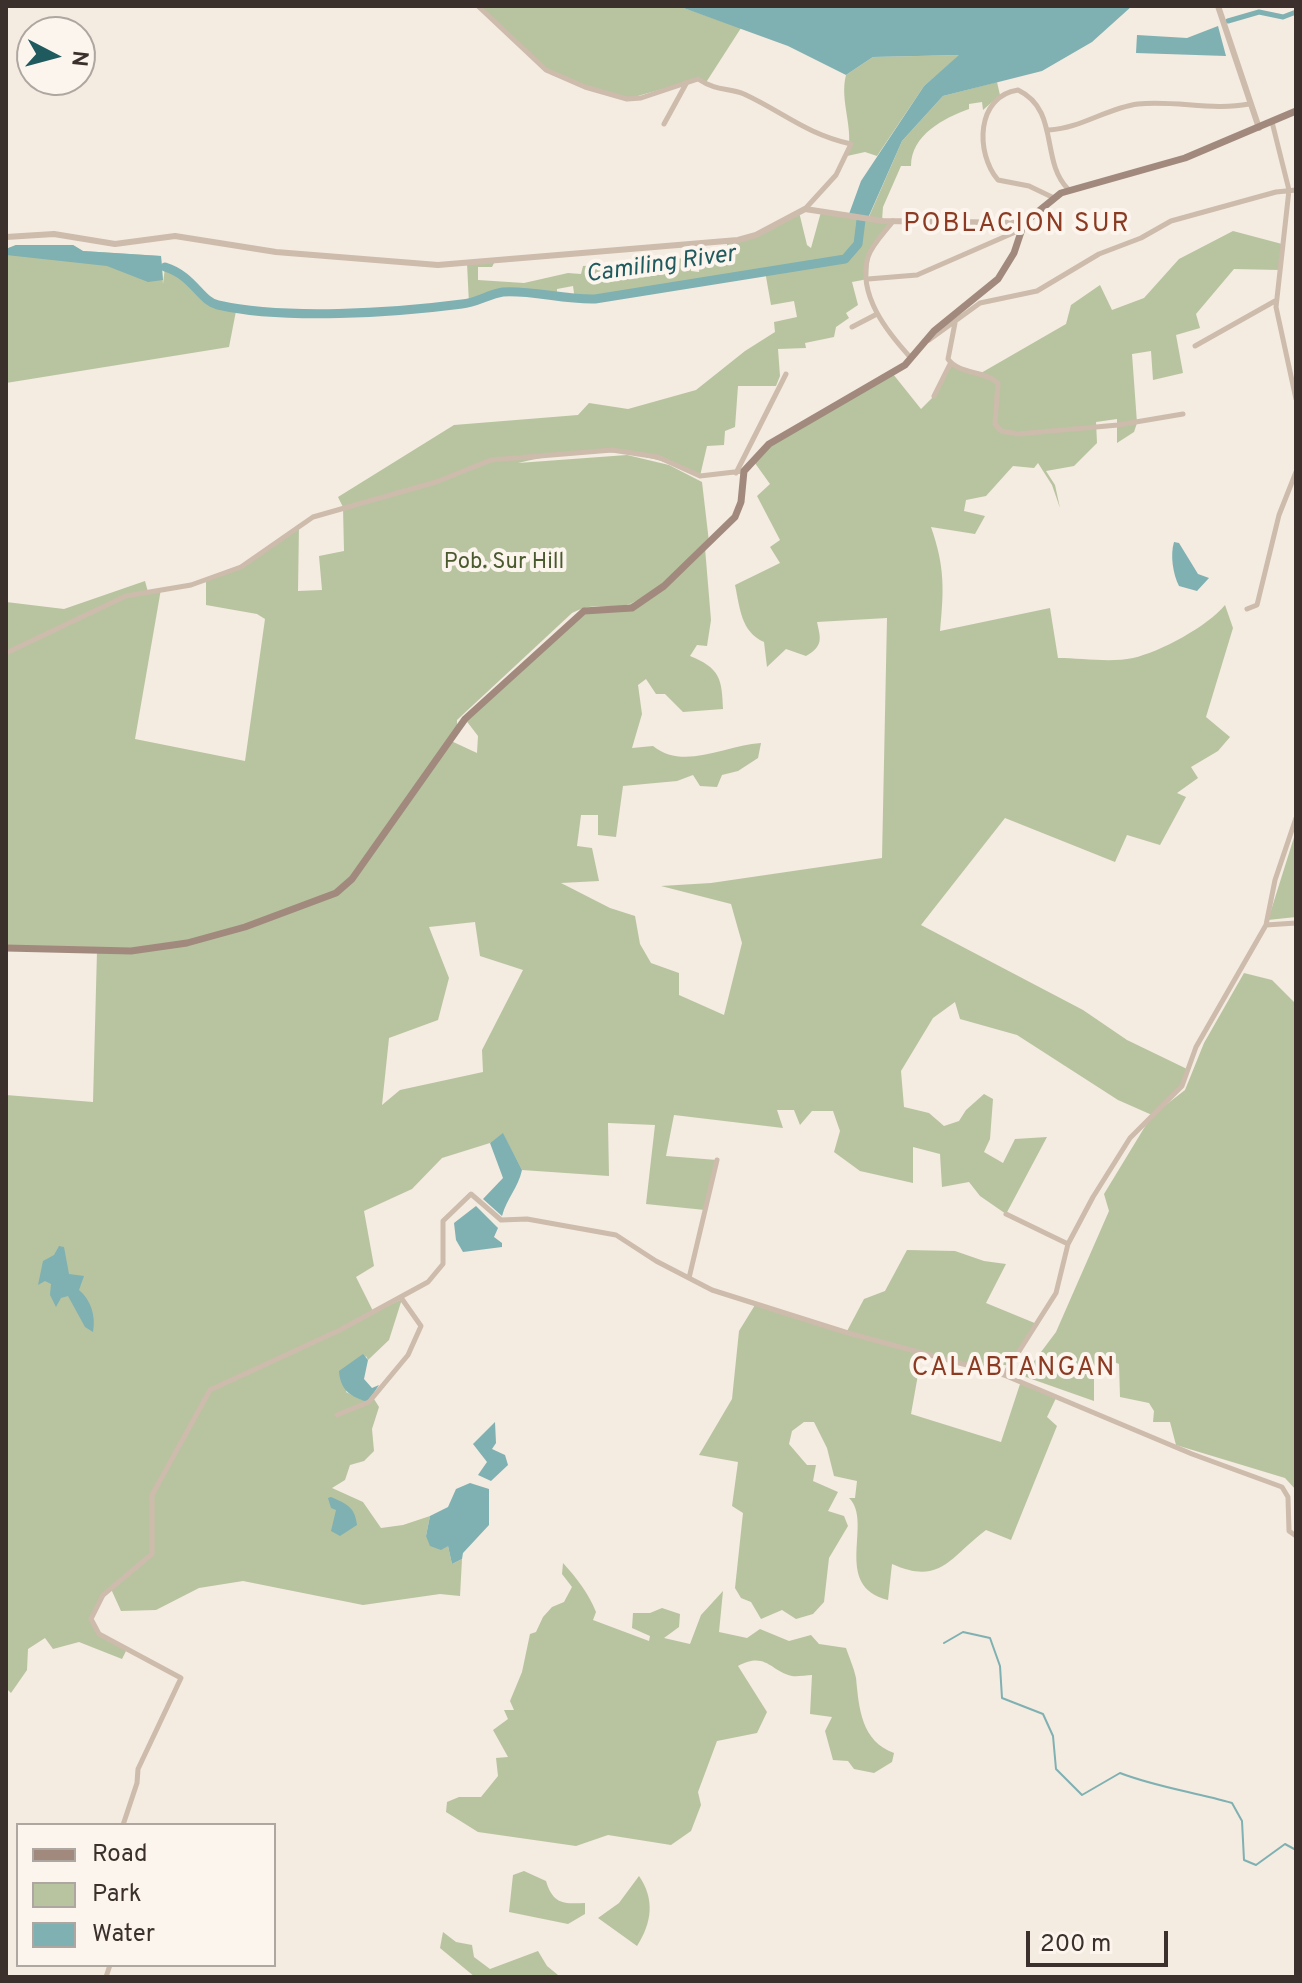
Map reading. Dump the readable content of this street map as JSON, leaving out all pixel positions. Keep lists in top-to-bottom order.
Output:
{
  "districts": ["POBLACION SUR", "CALABTANGAN"],
  "water": ["Camiling River"],
  "parks": ["Pob. Sur Hill"],
  "legend": ["Road", "Park", "Water"],
  "scale_bar": "200 m",
  "north": "right"
}
